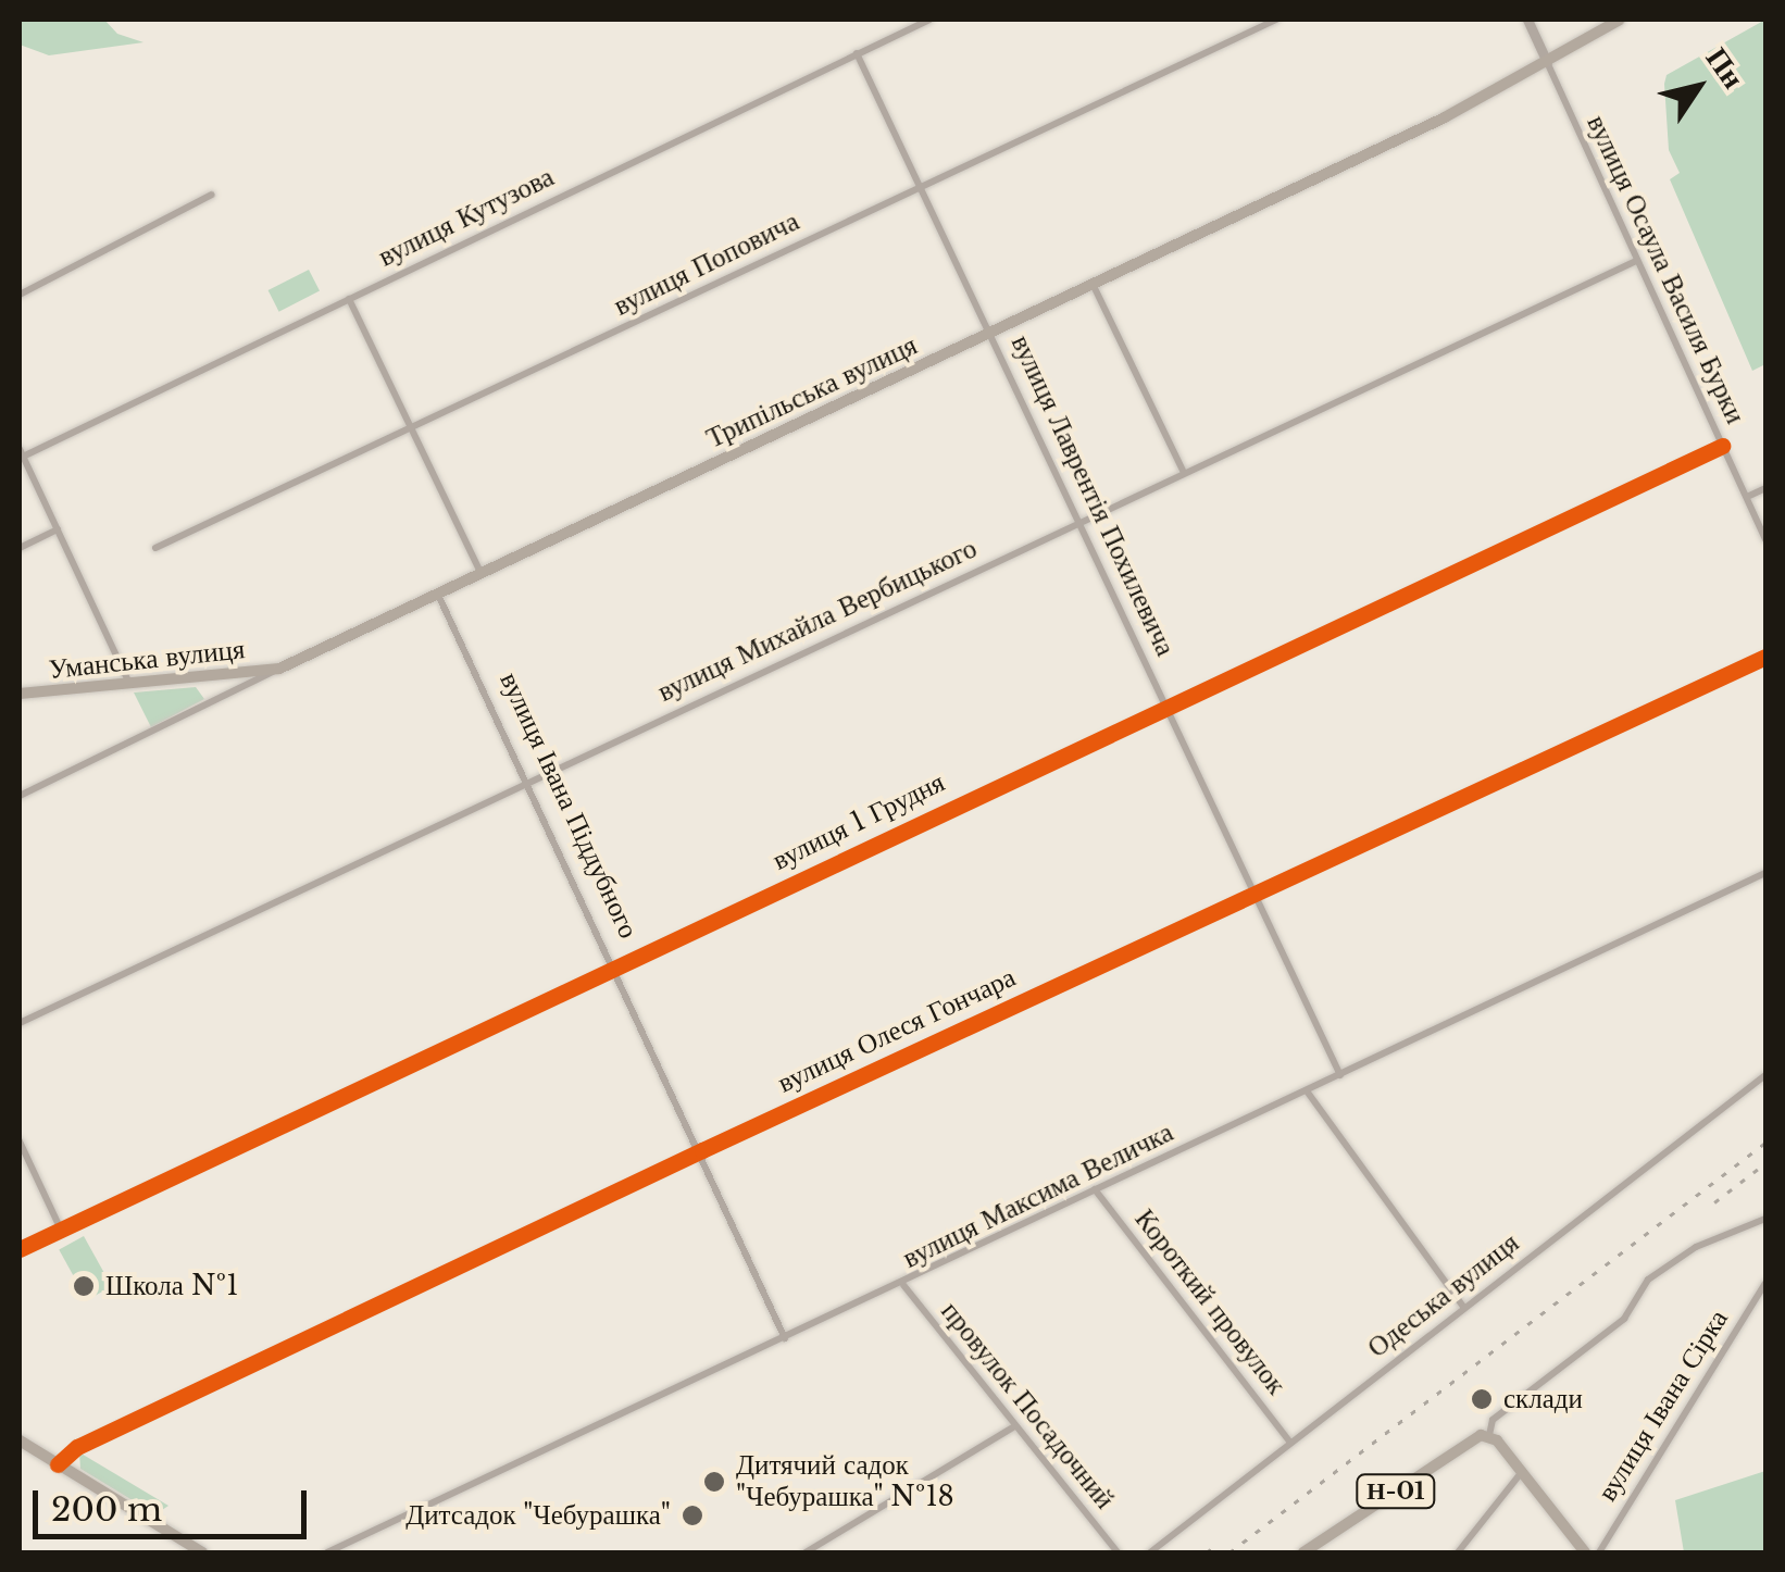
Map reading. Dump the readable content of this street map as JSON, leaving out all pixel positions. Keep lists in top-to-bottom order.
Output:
{
  "streets": {
    "main road": ["Трипільська вулиця", "Уманська вулиця", "Н-01"],
    "street": [
      "вулиця Кутузова",
      "вулиця Поповича",
      "вулиця Осаула Василя Бурки",
      "вулиця Лаврентія Похилевича",
      "вулиця Михайла Вербицького",
      "вулиця Івана Піддубного",
      "вулиця 1 Грудня",
      "вулиця Олеся Гончара",
      "вулиця Максима Величка",
      "Одеська вулиця",
      "Короткий провулок",
      "провулок Посадочний",
      "вулиця Івана Сірка"
    ]
  },
  "crossings": [
    ["вулиця Кутузова", "вулиця Лаврентія Похилевича"],
    ["вулиця Поповича", "вулиця Лаврентія Похилевича"],
    ["вулиця Осаула Василя Бурки", "Трипільська вулиця"],
    ["вулиця Осаула Василя Бурки", "вулиця Михайла Вербицького"],
    ["вулиця Осаула Василя Бурки", "вулиця 1 Грудня"],
    ["Трипільська вулиця", "вулиця Лаврентія Похилевича"],
    ["Трипільська вулиця", "Уманська вулиця"],
    ["Трипільська вулиця", "вулиця Івана Піддубного"],
    ["вулиця Лаврентія Похилевича", "вулиця Михайла Вербицького"],
    ["вулиця Лаврентія Похилевича", "вулиця 1 Грудня"],
    ["вулиця Лаврентія Похилевича", "вулиця Олеся Гончара"],
    ["вулиця Лаврентія Похилевича", "вулиця Максима Величка"],
    ["вулиця Михайла Вербицького", "вулиця Івана Піддубного"],
    ["вулиця Івана Піддубного", "вулиця 1 Грудня"],
    ["вулиця Івана Піддубного", "вулиця Олеся Гончара"],
    ["вулиця Івана Піддубного", "вулиця Максима Величка"],
    ["вулиця Максима Величка", "Короткий провулок"],
    ["вулиця Максима Величка", "провулок Посадочний"],
    ["Одеська вулиця", "Короткий провулок"]
  ],
  "places": [
    "Школа №1",
    "склади",
    "Дитячий садок \"Чебурашка\" №18",
    "Дитсадок \"Чебурашка\""
  ],
  "scale_bar": "200 m",
  "north": "top right"
}
